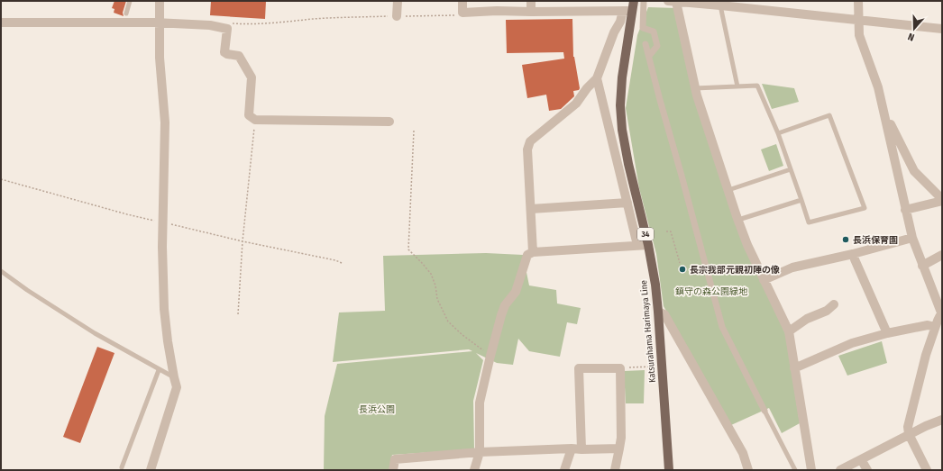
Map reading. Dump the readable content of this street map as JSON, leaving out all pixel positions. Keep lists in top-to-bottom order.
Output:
{
  "streets": {
    "main road": ["34", "Katsurahama Harimaya Line"]
  },
  "parks": ["鎮守の森公園緑地", "長浜公園"],
  "places": ["長浜保育園", "長宗我部元親初陣の像"],
  "north": "bottom"
}
